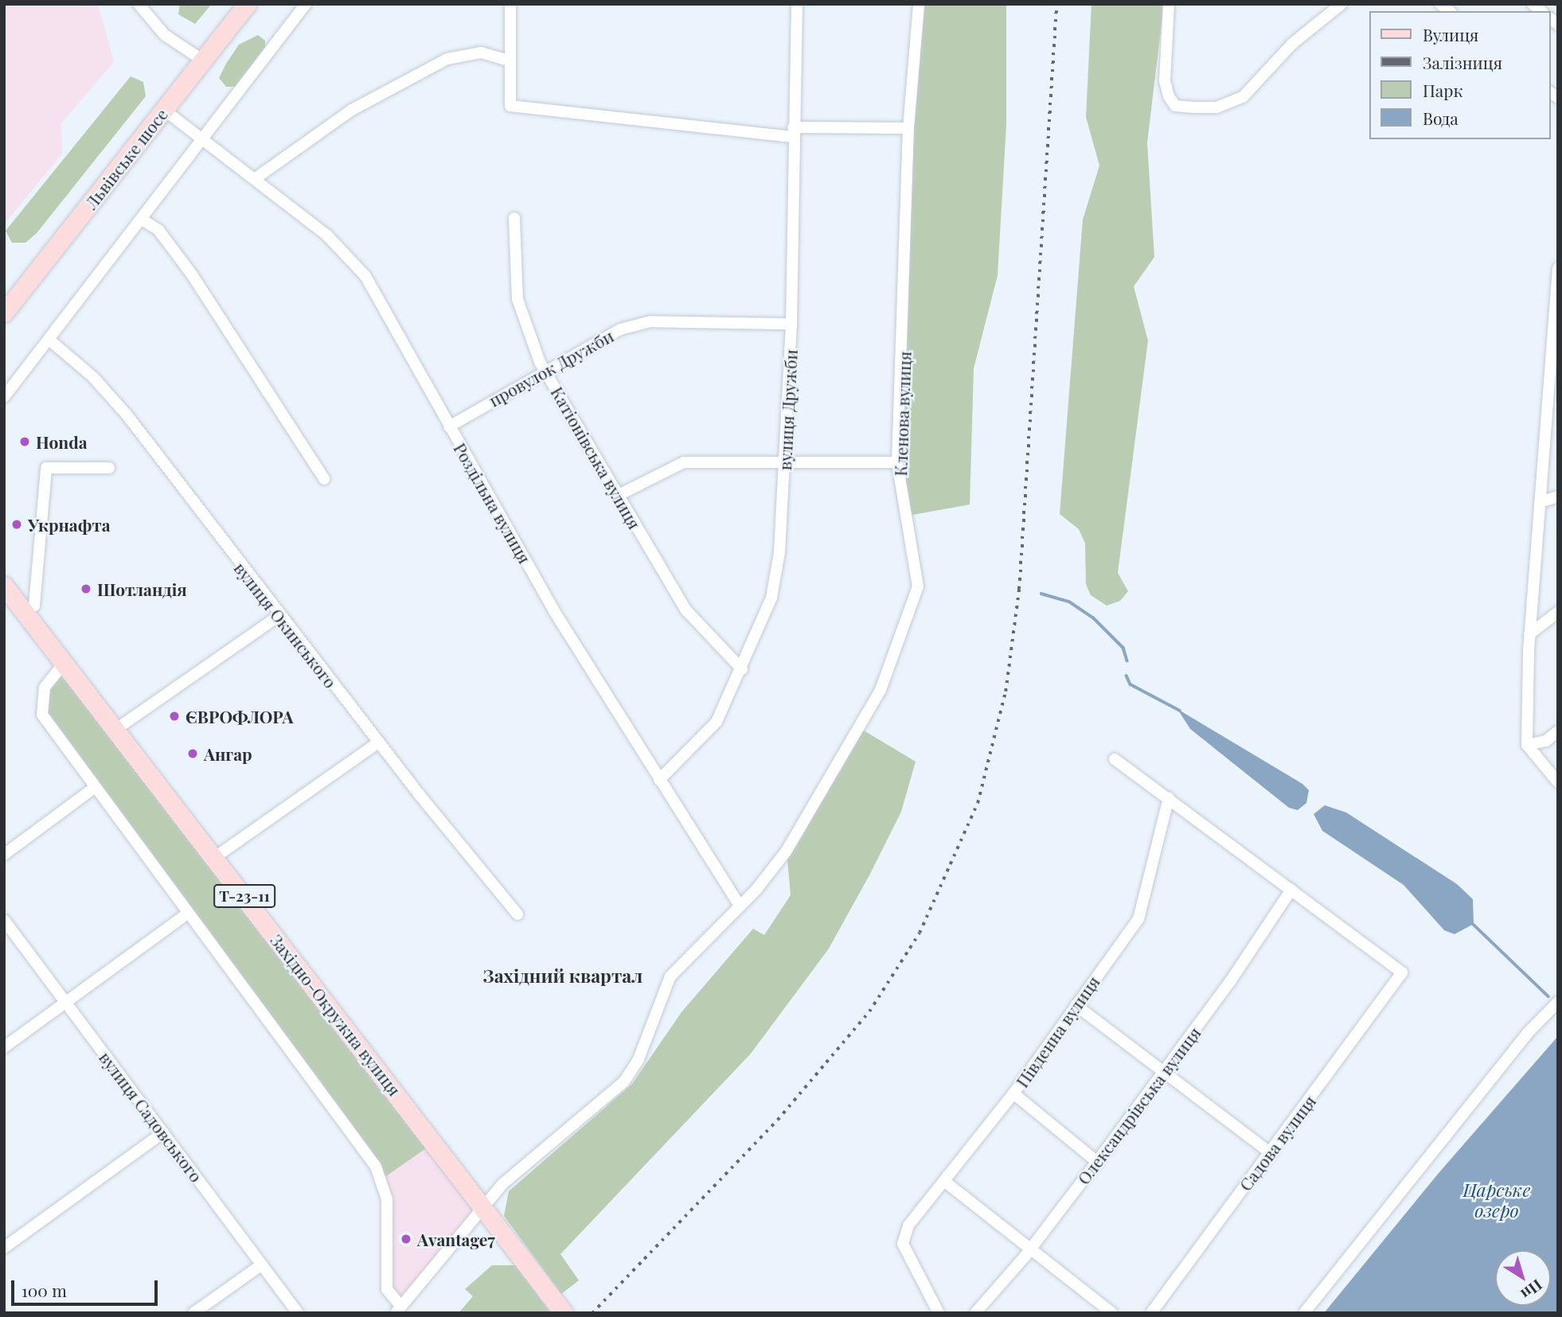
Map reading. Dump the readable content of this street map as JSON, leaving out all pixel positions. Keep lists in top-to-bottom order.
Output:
{
  "streets": {
    "main road": ["Львівське шосе", "Т-23-11", "Західно-Окружна вулиця"],
    "street": [
      "провулок Дружби",
      "вулиця Дружби",
      "Кленова вулиця",
      "Катіонівська вулиця",
      "Роздільна вулиця",
      "вулиця Окинського",
      "Південна вулиця",
      "Олександрівська вулиця",
      "вулиця Садовського",
      "Садова вулиця"
    ]
  },
  "crossings": [
    ["Львівське шосе", "Роздільна вулиця"],
    ["провулок Дружби", "вулиця Дружби"],
    ["провулок Дружби", "Катіонівська вулиця"],
    ["провулок Дружби", "Роздільна вулиця"],
    ["вулиця Дружби", "Катіонівська вулиця"],
    ["вулиця Дружби", "Роздільна вулиця"],
    ["Кленова вулиця", "Роздільна вулиця"],
    ["Кленова вулиця", "Західно-Окружна вулиця"],
    ["Олександрівська вулиця", "Садова вулиця"]
  ],
  "districts": ["Західний квартал"],
  "water": ["Царське озеро"],
  "places": [
    "Honda",
    "Укрнафта",
    "Шотландія",
    "ЄВРОФЛОРА",
    "Ангар",
    "Avantage7"
  ],
  "legend": [
    "Вулиця",
    "Залізниця",
    "Парк",
    "Вода"
  ],
  "scale_bar": "100 m",
  "north": "bottom right"
}
